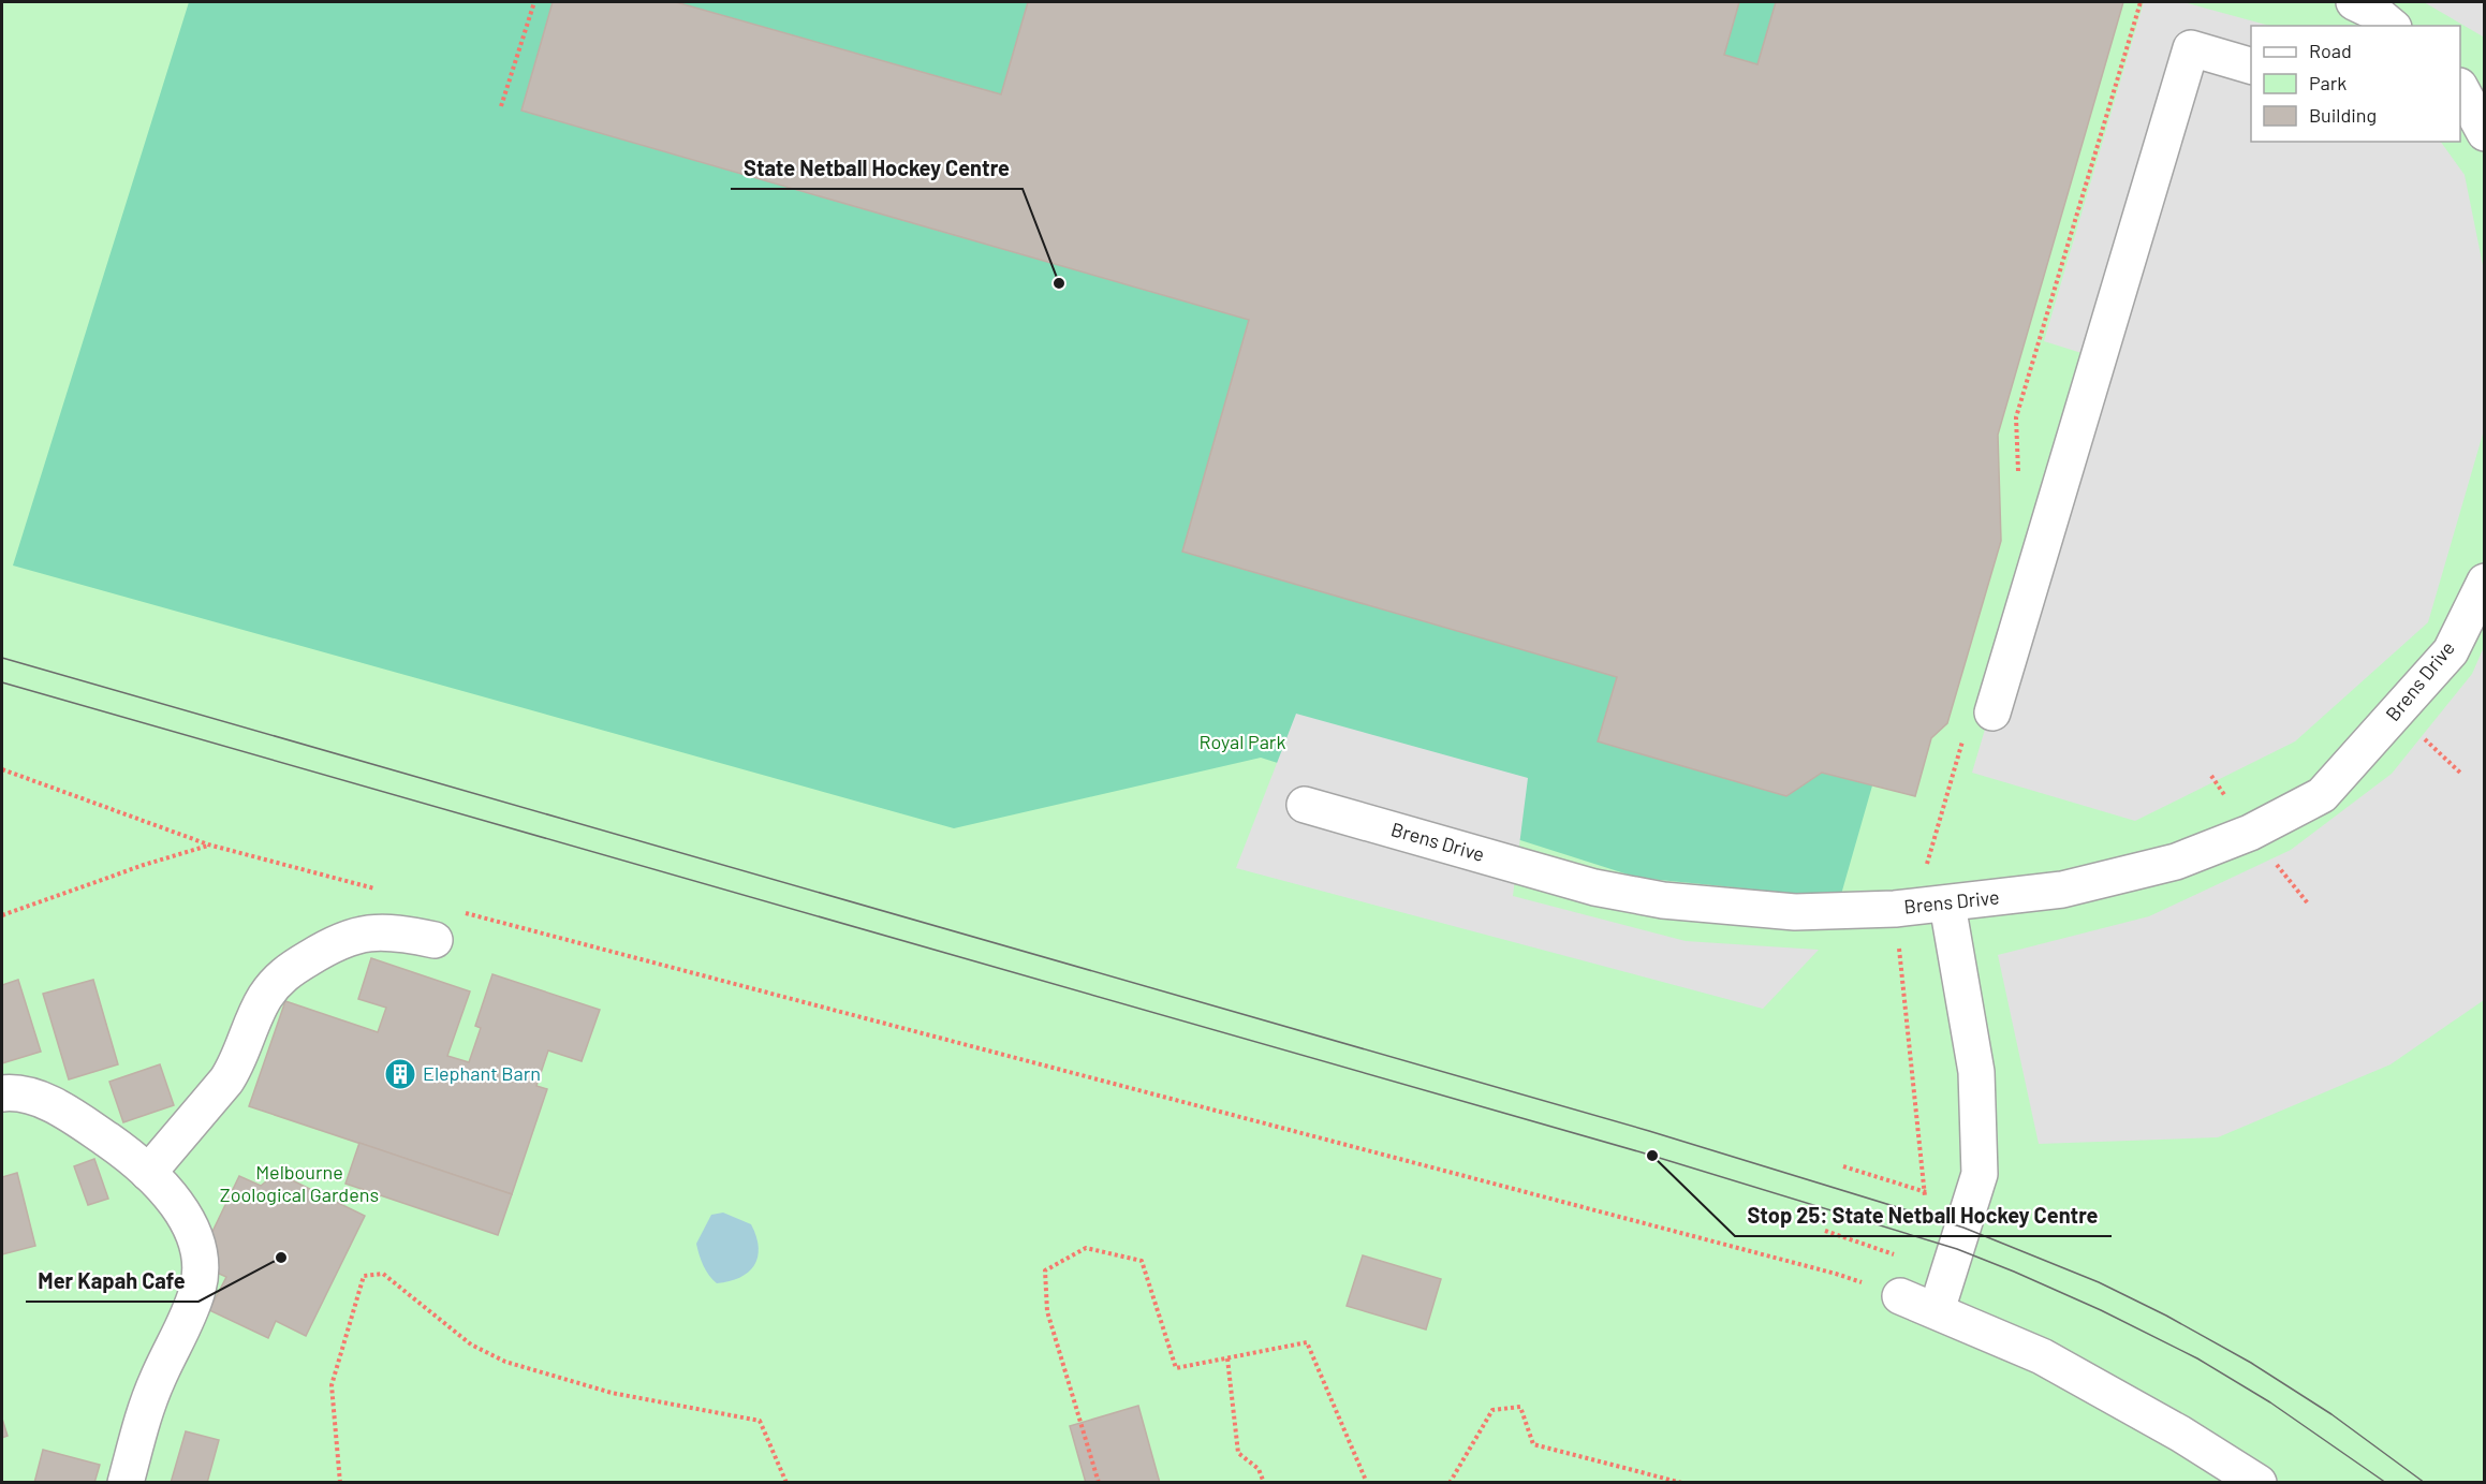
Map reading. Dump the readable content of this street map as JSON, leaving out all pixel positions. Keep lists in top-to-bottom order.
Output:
{
  "streets": {
    "street": ["Brens Drive"]
  },
  "parks": ["Royal Park", "Melbourne Zoological Gardens"],
  "places": {
    "other": ["State Netball Hockey Centre", "Stop 25: State Netball Hockey Centre", "Mer Kapah Cafe"],
    "building": ["Elephant Barn"]
  },
  "legend": ["Road", "Park", "Building"]
}
